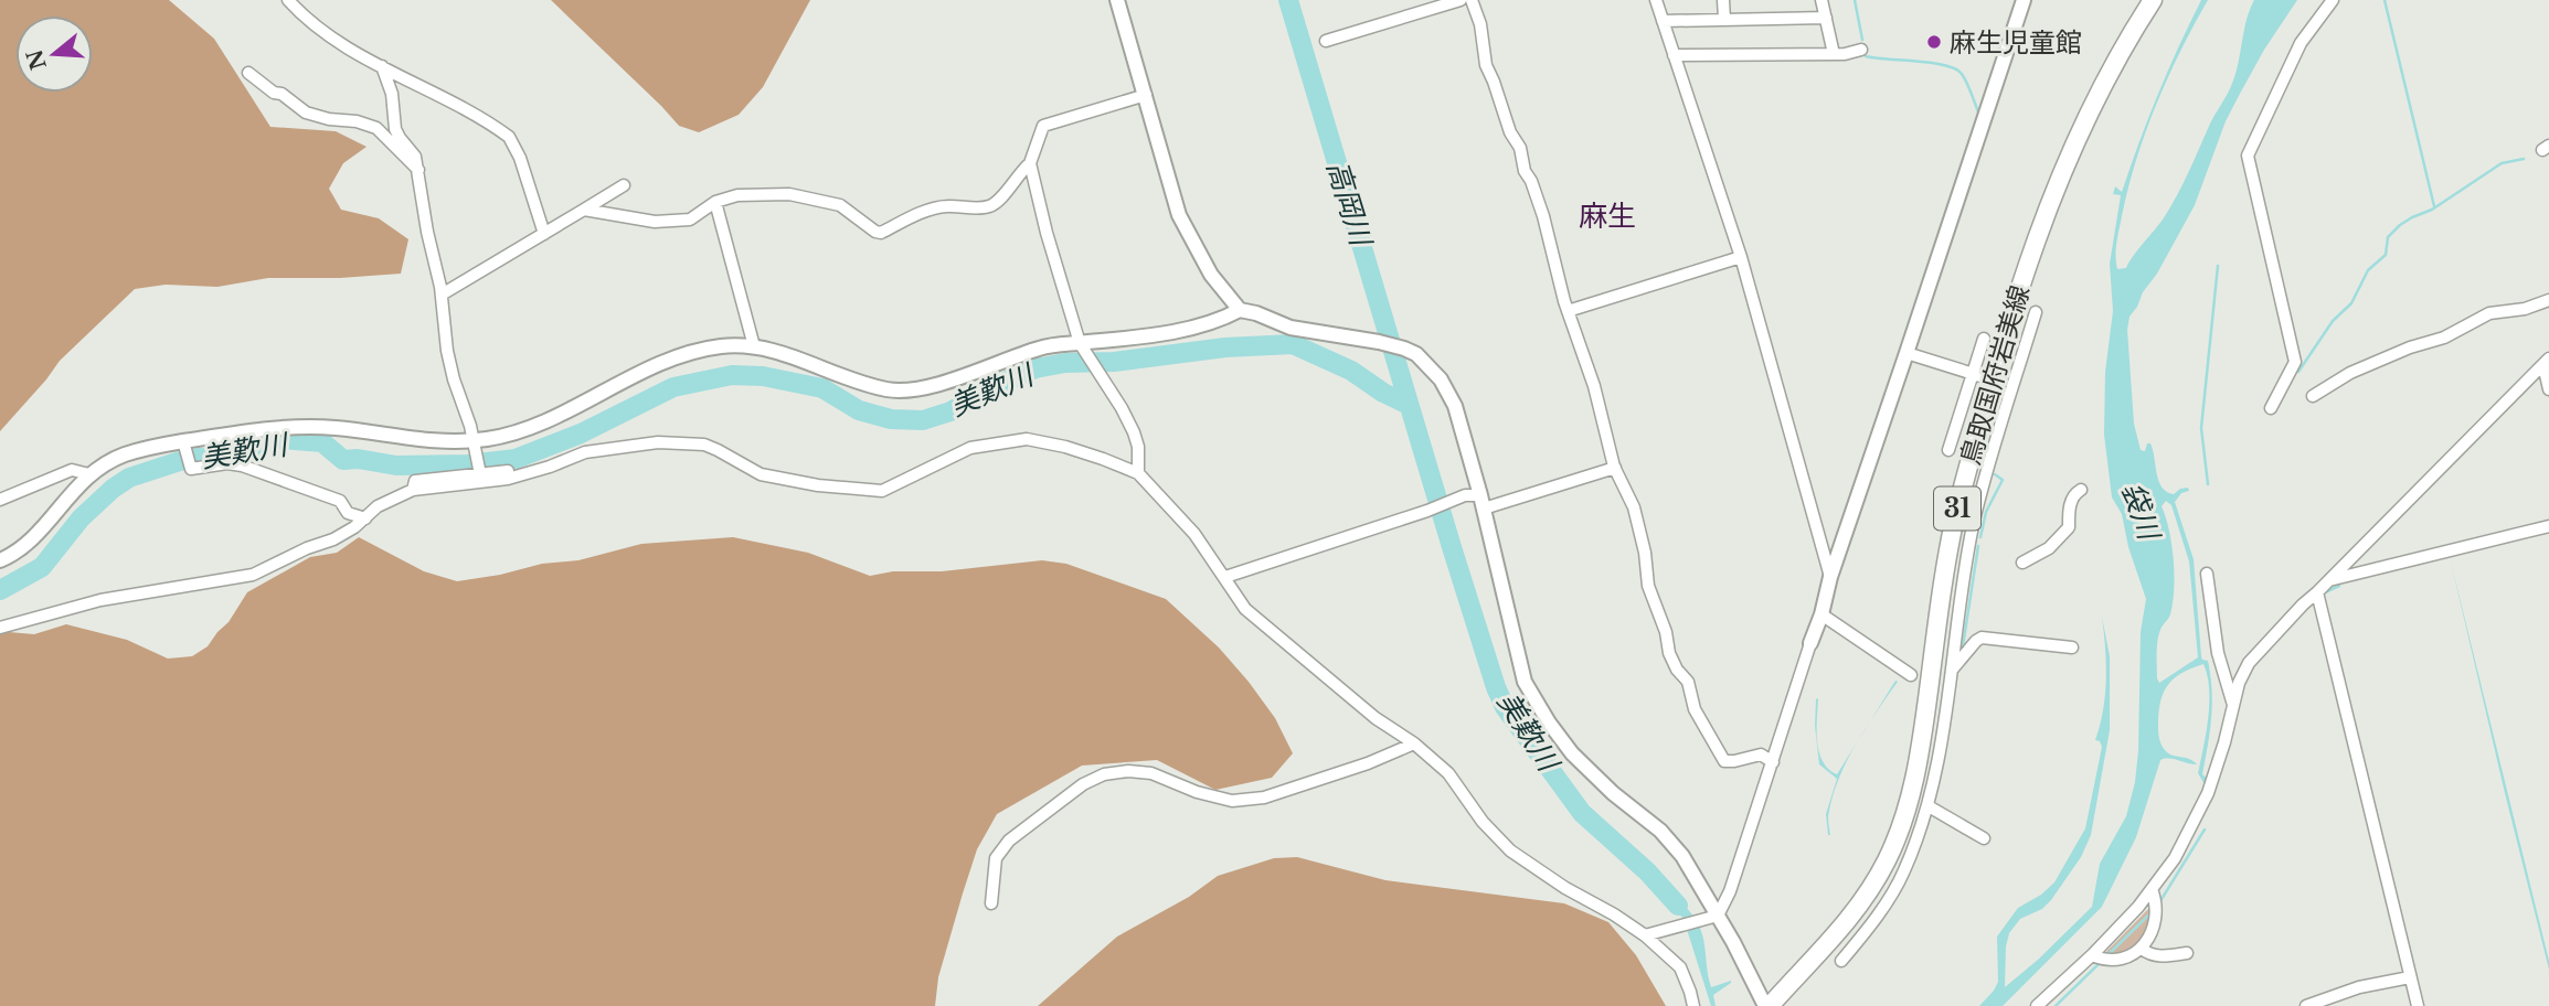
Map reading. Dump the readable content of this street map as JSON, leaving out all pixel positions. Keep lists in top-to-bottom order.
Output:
{
  "streets": {
    "main road": ["鳥取国府岩美線", "31"]
  },
  "districts": ["麻生"],
  "water": ["高岡川", "美歎川", "袋川"],
  "places": ["麻生児童館"],
  "north": "left"
}
